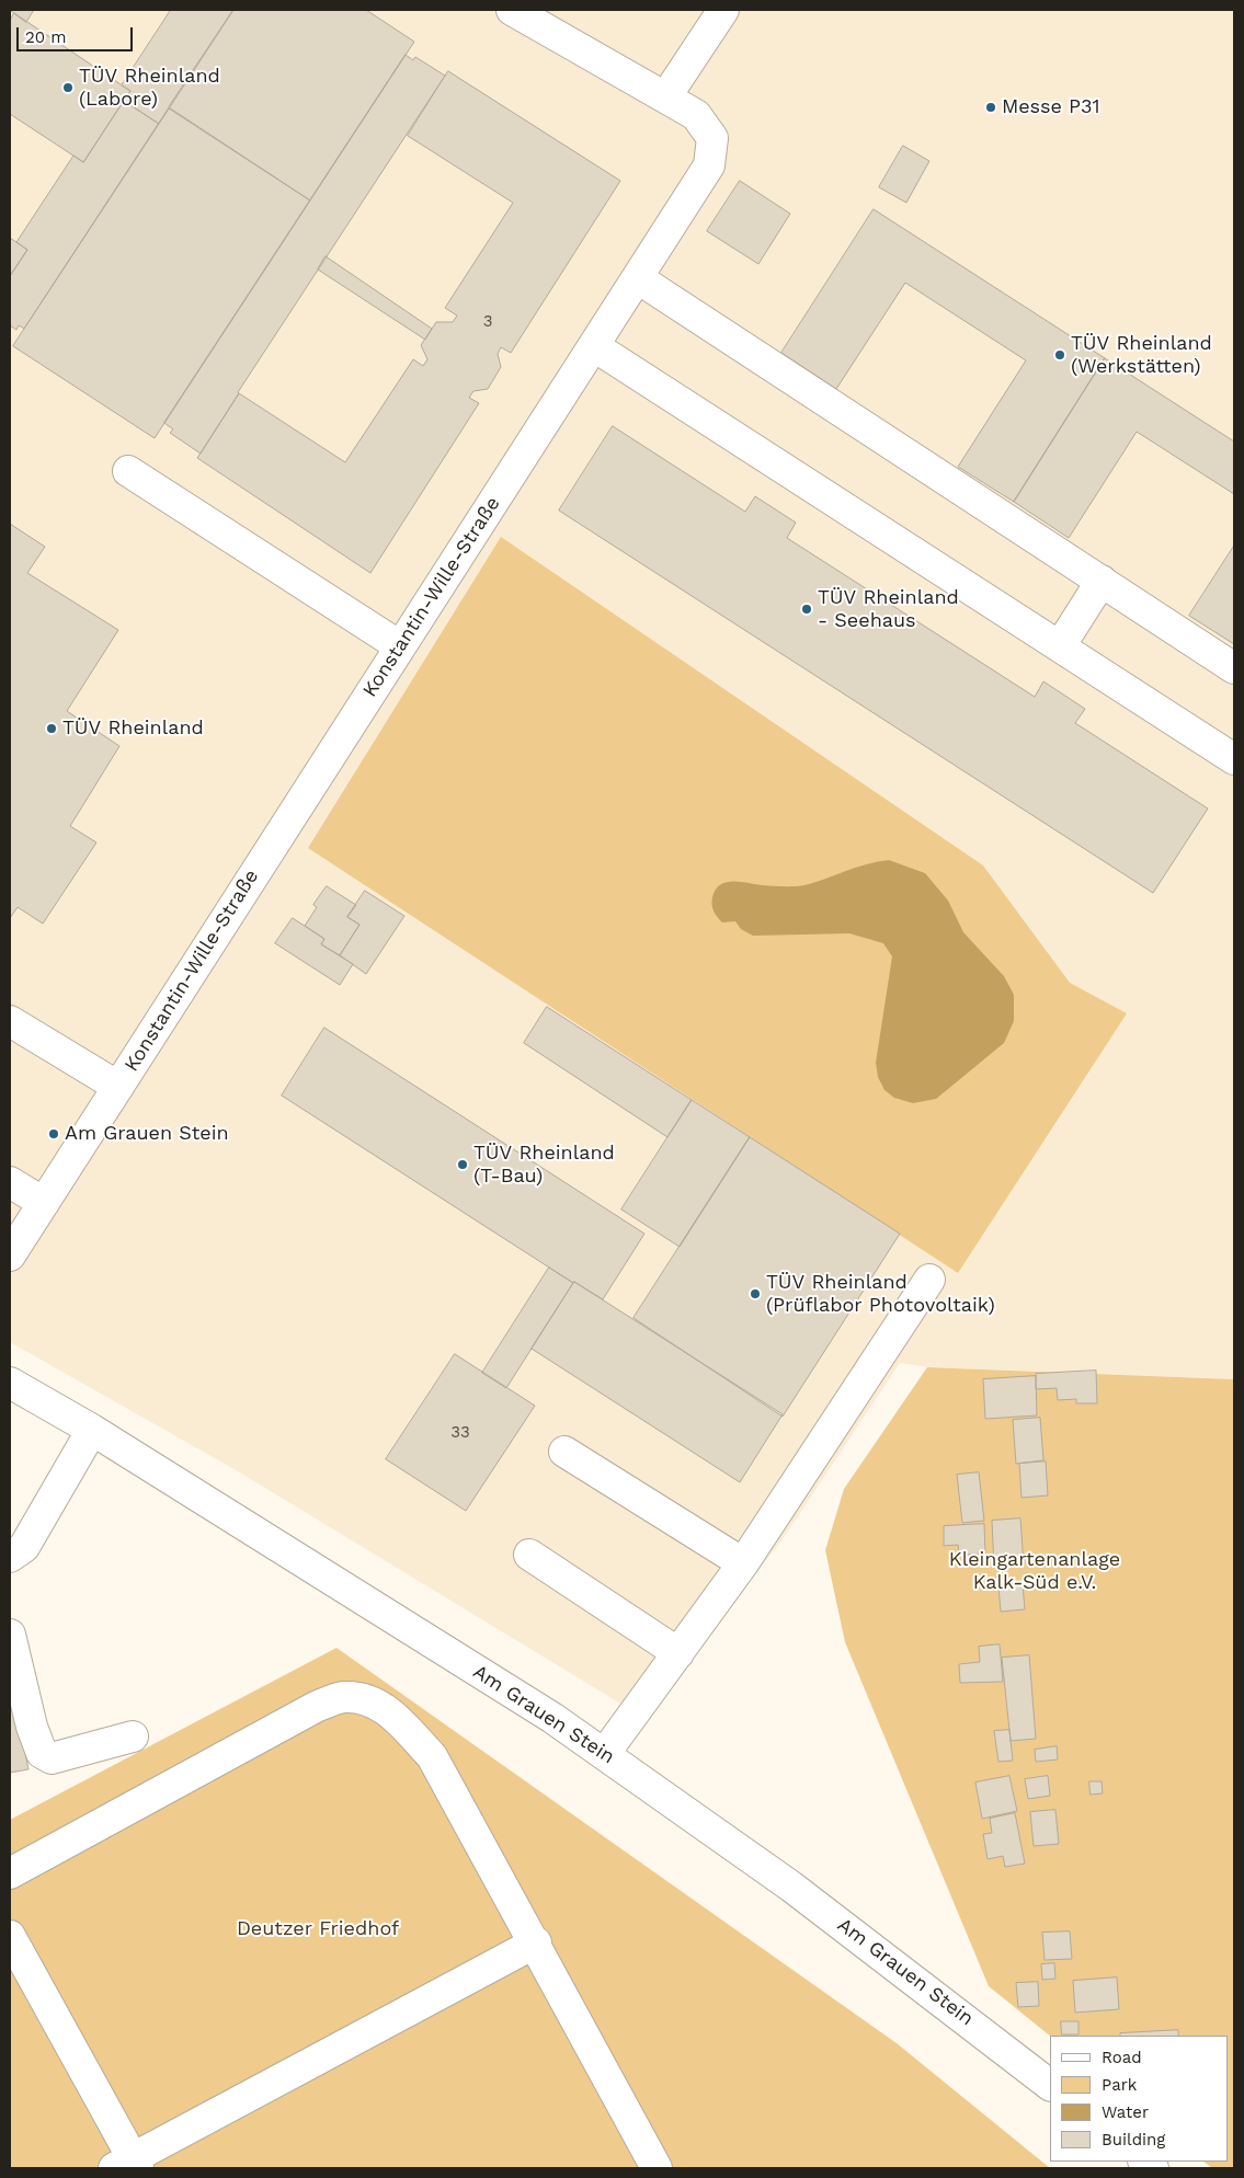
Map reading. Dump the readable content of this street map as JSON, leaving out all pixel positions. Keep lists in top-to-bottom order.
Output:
{
  "streets": {
    "street": ["Konstantin-Wille-Straße", "Am Grauen Stein"]
  },
  "parks": ["Kleingartenanlage Kalk-Süd e.V.", "Deutzer Friedhof"],
  "places": [
    "TÜV Rheinland (Labore)",
    "Messe P31",
    "TÜV Rheinland (Werkstätten)",
    "TÜV Rheinland - Seehaus",
    "TÜV Rheinland",
    "Am Grauen Stein",
    "TÜV Rheinland (T-Bau)",
    "TÜV Rheinland (Prüflabor Photovoltaik)"
  ],
  "house_numbers": ["3", "33"],
  "legend": [
    "Road",
    "Park",
    "Water",
    "Building"
  ],
  "scale_bar": "20 m"
}
